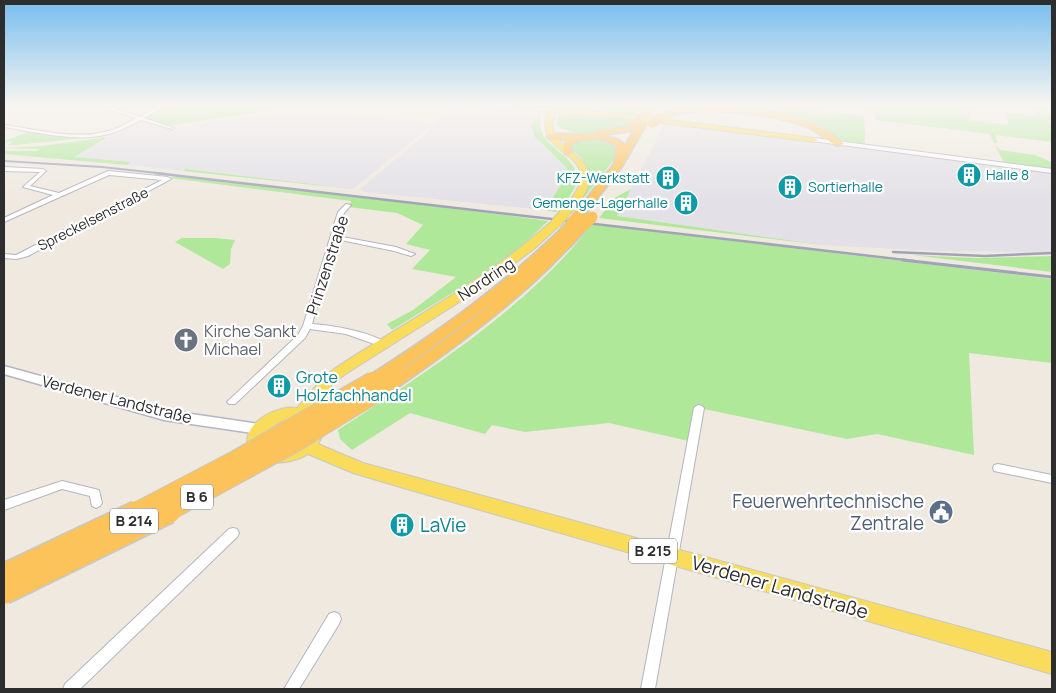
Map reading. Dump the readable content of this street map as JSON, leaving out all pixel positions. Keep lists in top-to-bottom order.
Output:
{
  "streets": {
    "highway": ["B 6"],
    "main road": [
      "Nordring",
      "Verdener Landstraße",
      "B 214",
      "B 215"
    ],
    "street": ["Spreckelsenstraße", "Prinzenstraße"]
  },
  "crossings": [
    ["Prinzenstraße", "Nordring"],
    ["Nordring", "Verdener Landstraße"],
    ["Nordring", "B 6"],
    ["Nordring", "B 214"],
    ["Verdener Landstraße", "B 214"]
  ],
  "places": {
    "building": [
      "Halle 8",
      "KFZ-Werkstatt",
      "Sortierhalle",
      "Gemenge-Lagerhalle",
      "Grote Holzfachhandel",
      "LaVie"
    ],
    "church": ["Kirche Sankt Michael"],
    "public building": ["Feuerwehrtechnische Zentrale"]
  }
}
